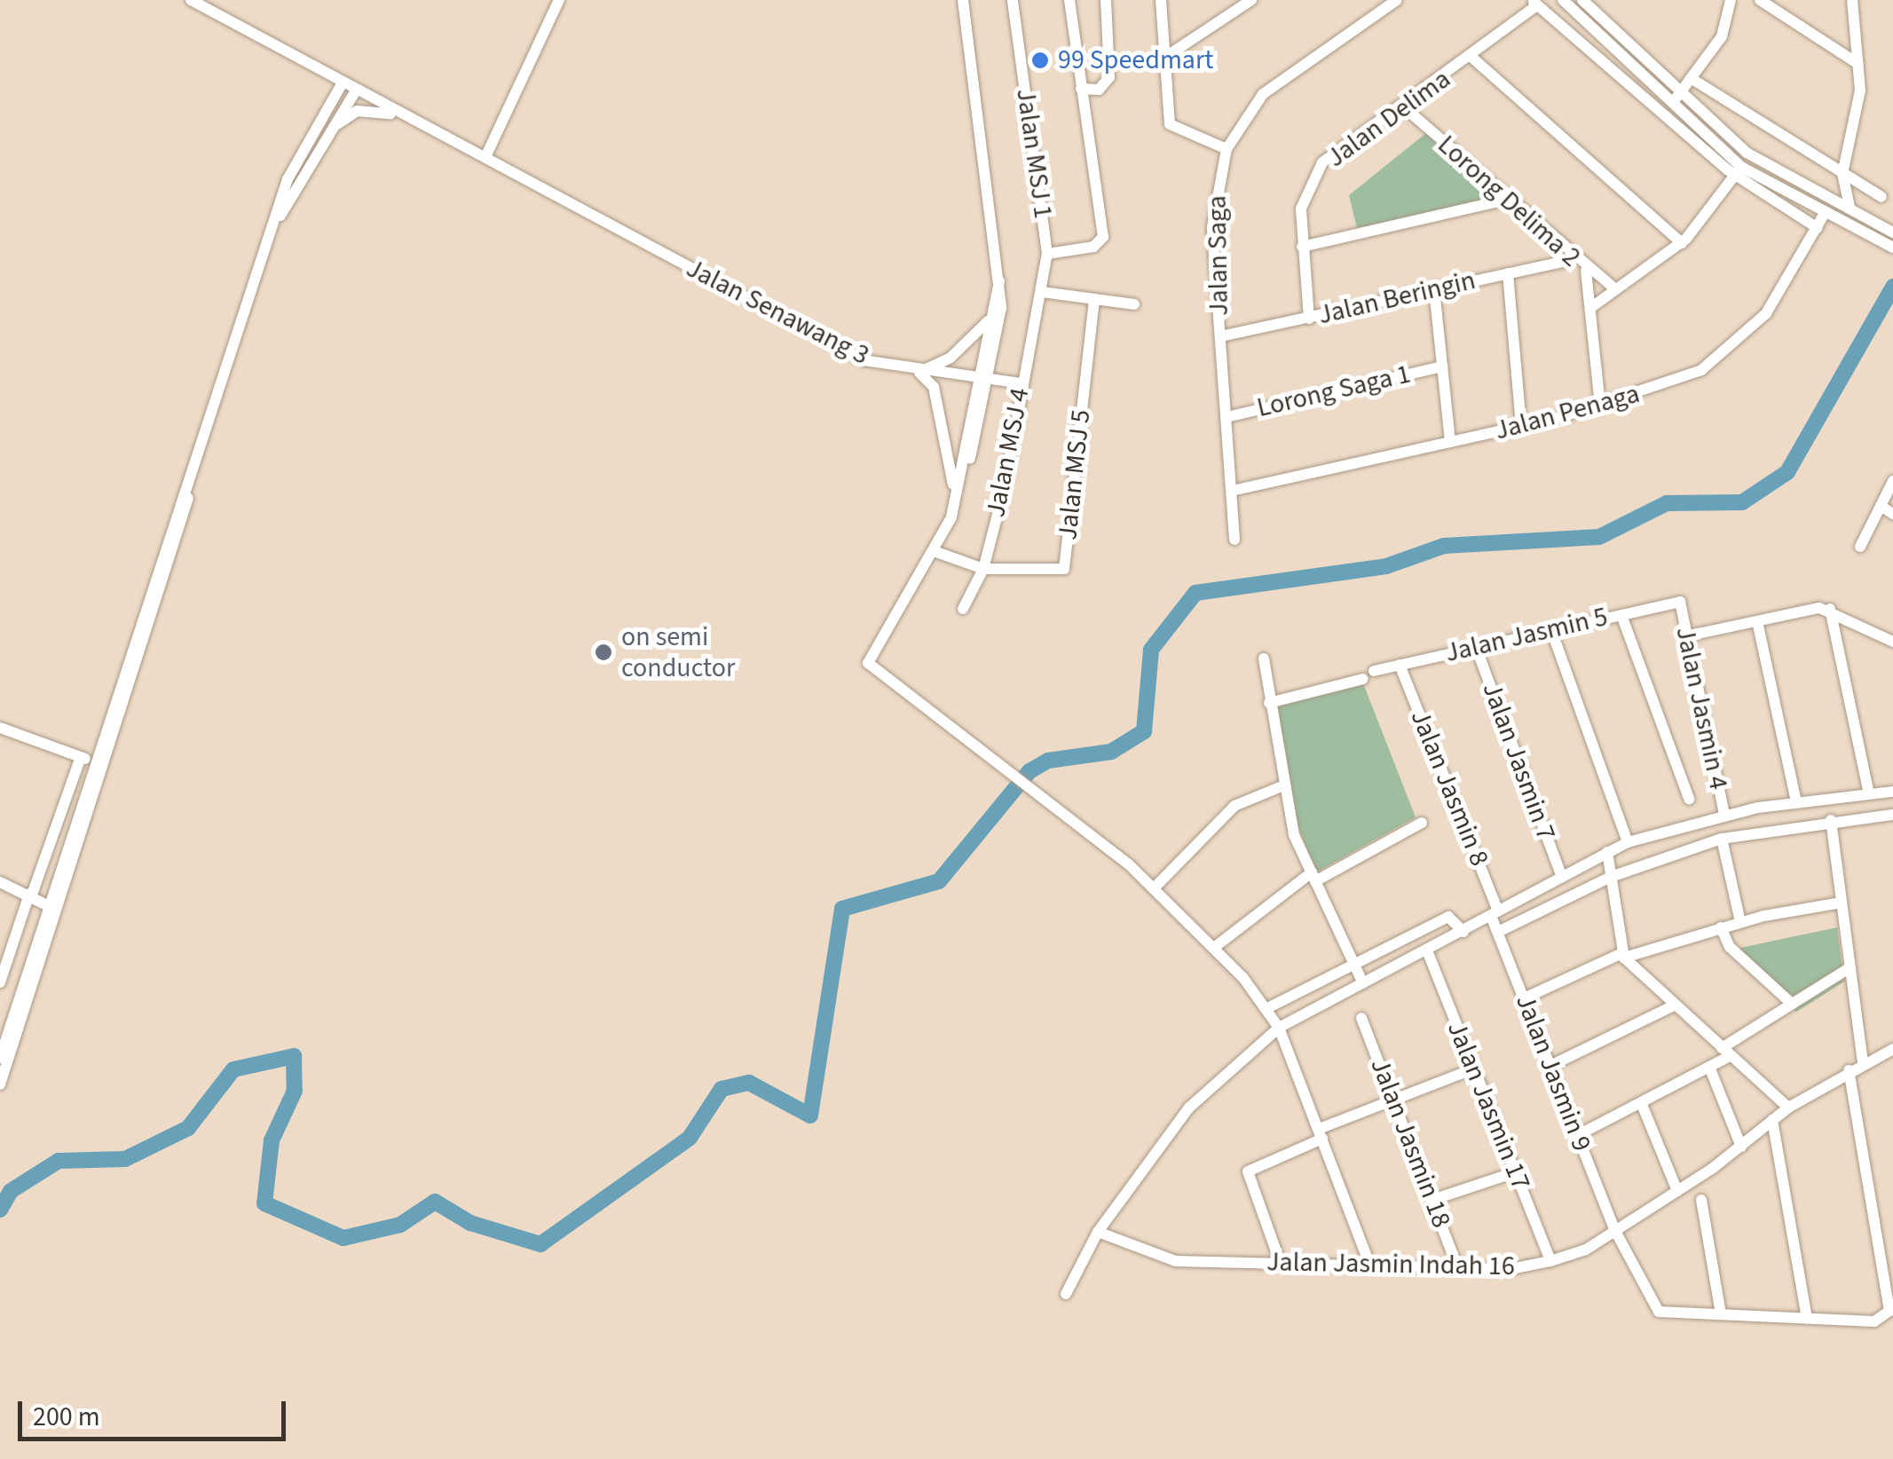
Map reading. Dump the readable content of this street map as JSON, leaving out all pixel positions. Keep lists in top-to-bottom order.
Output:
{
  "streets": {
    "street": [
      "Jalan Delima",
      "Jalan MSJ 1",
      "Lorong Delima 2",
      "Jalan Saga",
      "Jalan Beringin",
      "Jalan Senawang 3",
      "Lorong Saga 1",
      "Jalan Penaga",
      "Jalan MSJ 4",
      "Jalan MSJ 5",
      "Jalan Jasmin 5",
      "Jalan Jasmin 4",
      "Jalan Jasmin 7",
      "Jalan Jasmin 8",
      "Jalan Jasmin 9",
      "Jalan Jasmin 17",
      "Jalan Jasmin 18",
      "Jalan Jasmin Indah 16"
    ]
  },
  "crossings": [
    ["Jalan Delima", "Lorong Delima 2"],
    ["Jalan Delima", "Jalan Beringin"],
    ["Jalan MSJ 1", "Jalan MSJ 4"],
    ["Lorong Delima 2", "Jalan Beringin"],
    ["Jalan Saga", "Jalan Beringin"],
    ["Jalan Saga", "Lorong Saga 1"],
    ["Jalan Saga", "Jalan Penaga"],
    ["Jalan Senawang 3", "Jalan MSJ 4"],
    ["Jalan MSJ 4", "Jalan MSJ 5"],
    ["Jalan Jasmin 5", "Jalan Jasmin 4"],
    ["Jalan Jasmin 5", "Jalan Jasmin 7"],
    ["Jalan Jasmin 5", "Jalan Jasmin 8"],
    ["Jalan Jasmin 8", "Jalan Jasmin 9"],
    ["Jalan Jasmin 9", "Jalan Jasmin Indah 16"],
    ["Jalan Jasmin 17", "Jalan Jasmin Indah 16"],
    ["Jalan Jasmin 18", "Jalan Jasmin Indah 16"]
  ],
  "places": ["99 Speedmart", "on semi conductor"],
  "scale_bar": "200 m"
}
